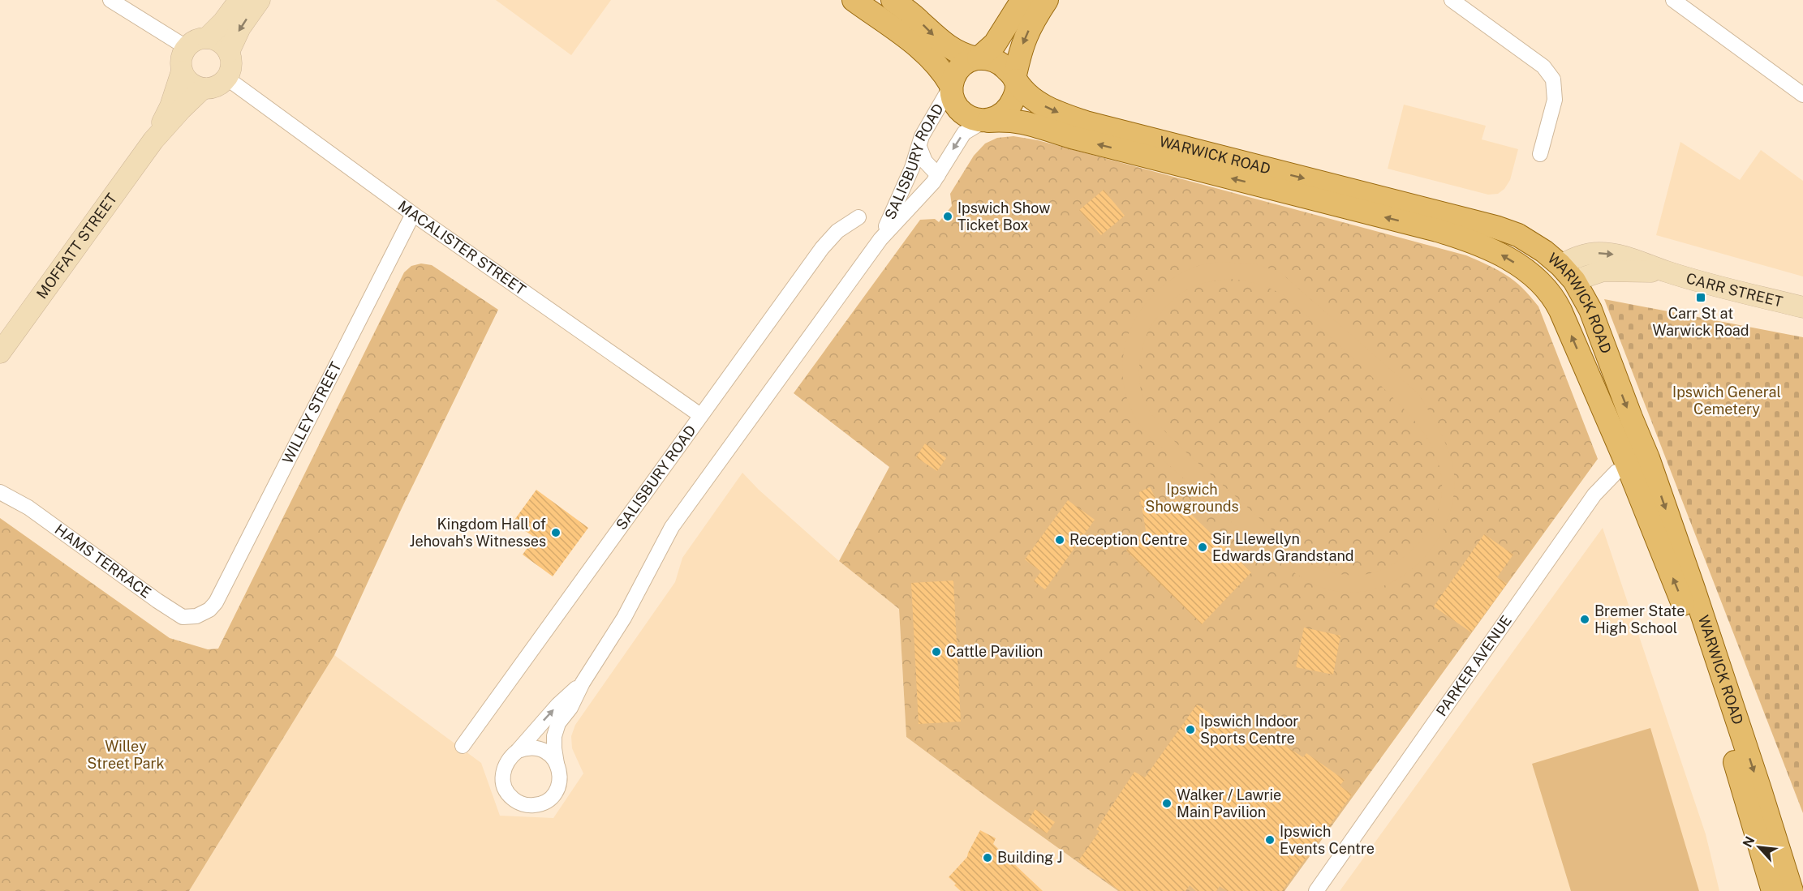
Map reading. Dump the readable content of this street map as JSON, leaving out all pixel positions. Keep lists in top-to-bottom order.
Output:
{
  "streets": {
    "main road": ["WARWICK ROAD", "MOFFATT STREET", "CARR STREET"],
    "street": [
      "SALISBURY ROAD",
      "MACALISTER STREET",
      "WILLEY STREET",
      "HAMS TERRACE",
      "PARKER AVENUE"
    ]
  },
  "crossings": [
    ["WARWICK ROAD", "SALISBURY ROAD"],
    ["WARWICK ROAD", "CARR STREET"],
    ["WARWICK ROAD", "PARKER AVENUE"],
    ["SALISBURY ROAD", "MACALISTER STREET"],
    ["MOFFATT STREET", "MACALISTER STREET"],
    ["MACALISTER STREET", "WILLEY STREET"],
    ["WILLEY STREET", "HAMS TERRACE"]
  ],
  "parks": ["Ipswich General Cemetery", "Ipswich Showgrounds", "Willey Street Park"],
  "places": {
    "other": [
      "Ipswich Show Ticket Box",
      "Kingdom Hall of Jehovah's Witnesses",
      "Reception Centre",
      "Sir Llewellyn Edwards Grandstand",
      "Bremer State High School",
      "Cattle Pavilion",
      "Ipswich Indoor Sports Centre",
      "Walker / Lawrie Main Pavilion",
      "Ipswich Events Centre",
      "Building J"
    ],
    "transit": ["Carr St at Warwick Road"]
  },
  "north": "top left"
}
